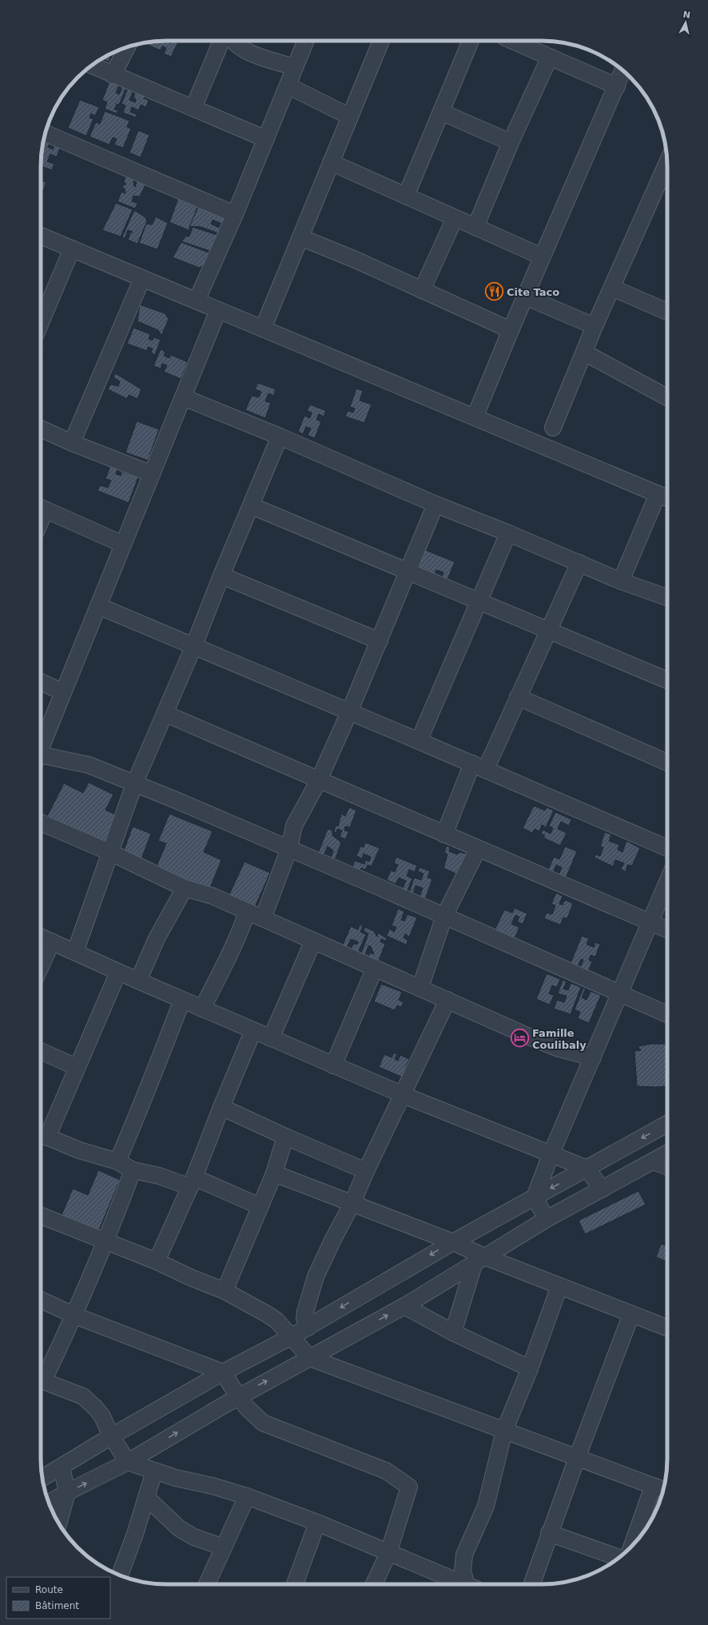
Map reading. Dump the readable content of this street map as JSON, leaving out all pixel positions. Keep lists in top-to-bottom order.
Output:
{
  "places": {
    "restaurant": ["Cite Taco"],
    "hotel": ["Famille Coulibaly"]
  },
  "legend": ["Route", "Bâtiment"],
  "north": "top"
}
